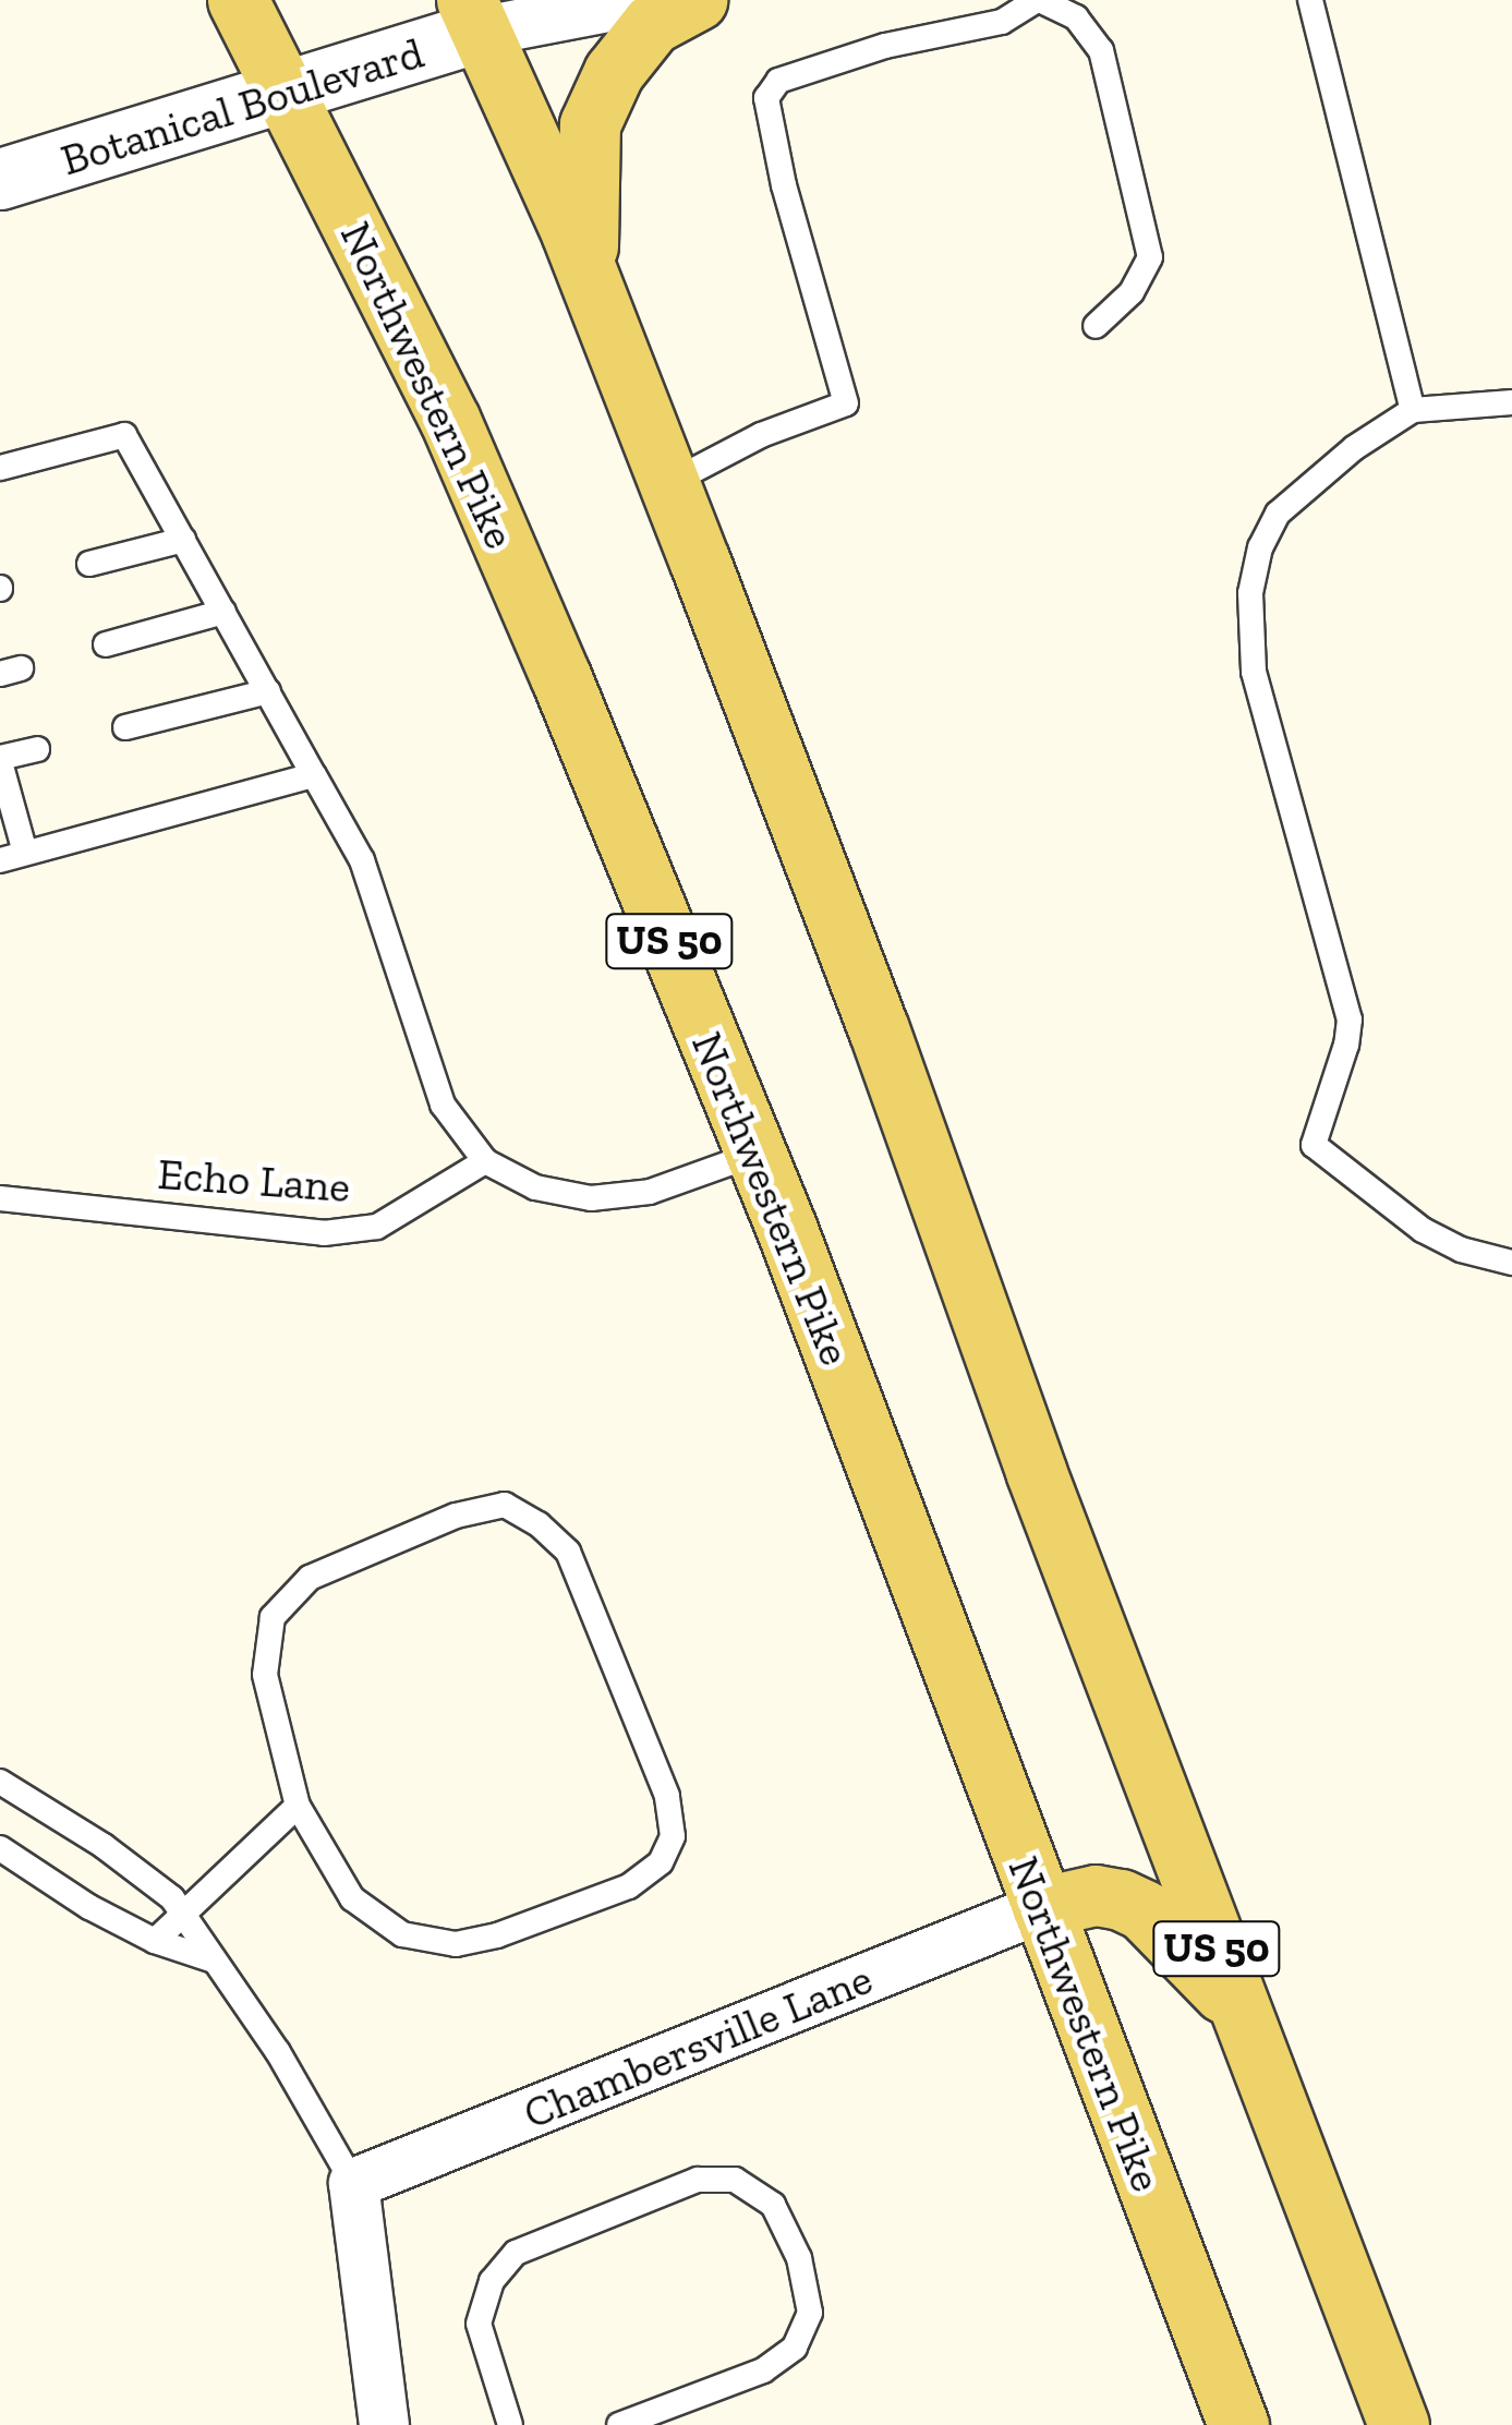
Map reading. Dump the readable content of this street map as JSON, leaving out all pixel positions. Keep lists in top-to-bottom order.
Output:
{
  "streets": {
    "main road": ["Northwestern Pike", "US 50"],
    "street": ["Botanical Boulevard", "Chambersville Lane"],
    "lane": ["Echo Lane"]
  },
  "crossings": [
    ["Botanical Boulevard", "Northwestern Pike"],
    ["Botanical Boulevard", "US 50"],
    ["Northwestern Pike", "Chambersville Lane"]
  ]
}
